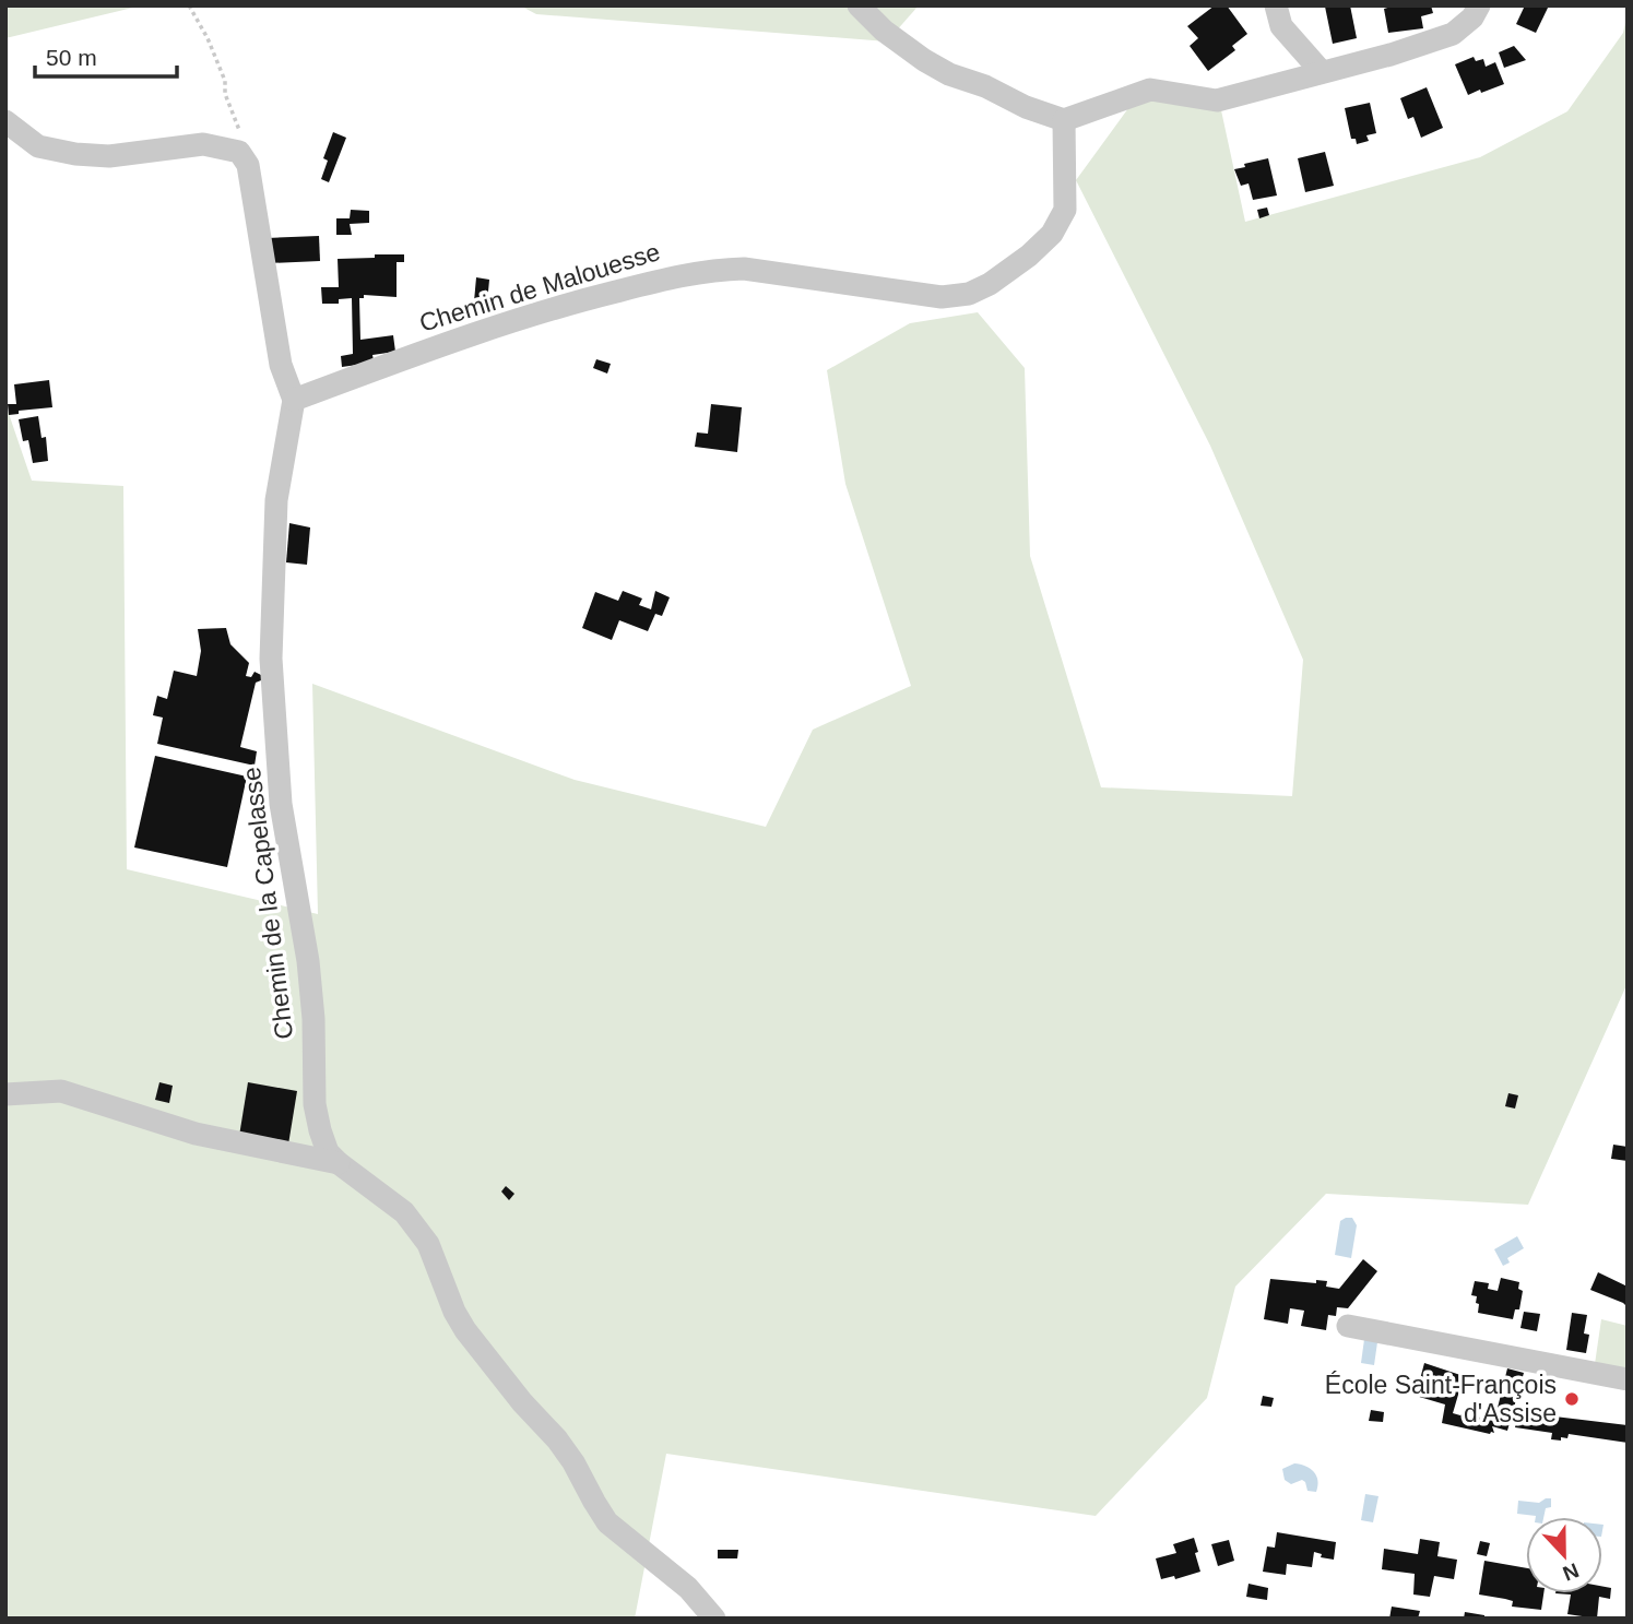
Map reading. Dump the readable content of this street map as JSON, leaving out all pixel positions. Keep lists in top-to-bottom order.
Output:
{
  "streets": {
    "street": ["Chemin de Malouesse", "Chemin de la Capelasse"]
  },
  "crossings": [
    ["Chemin de Malouesse", "Chemin de la Capelasse"]
  ],
  "places": ["École Saint-François d'Assise"],
  "scale_bar": "50 m",
  "north": "bottom"
}
